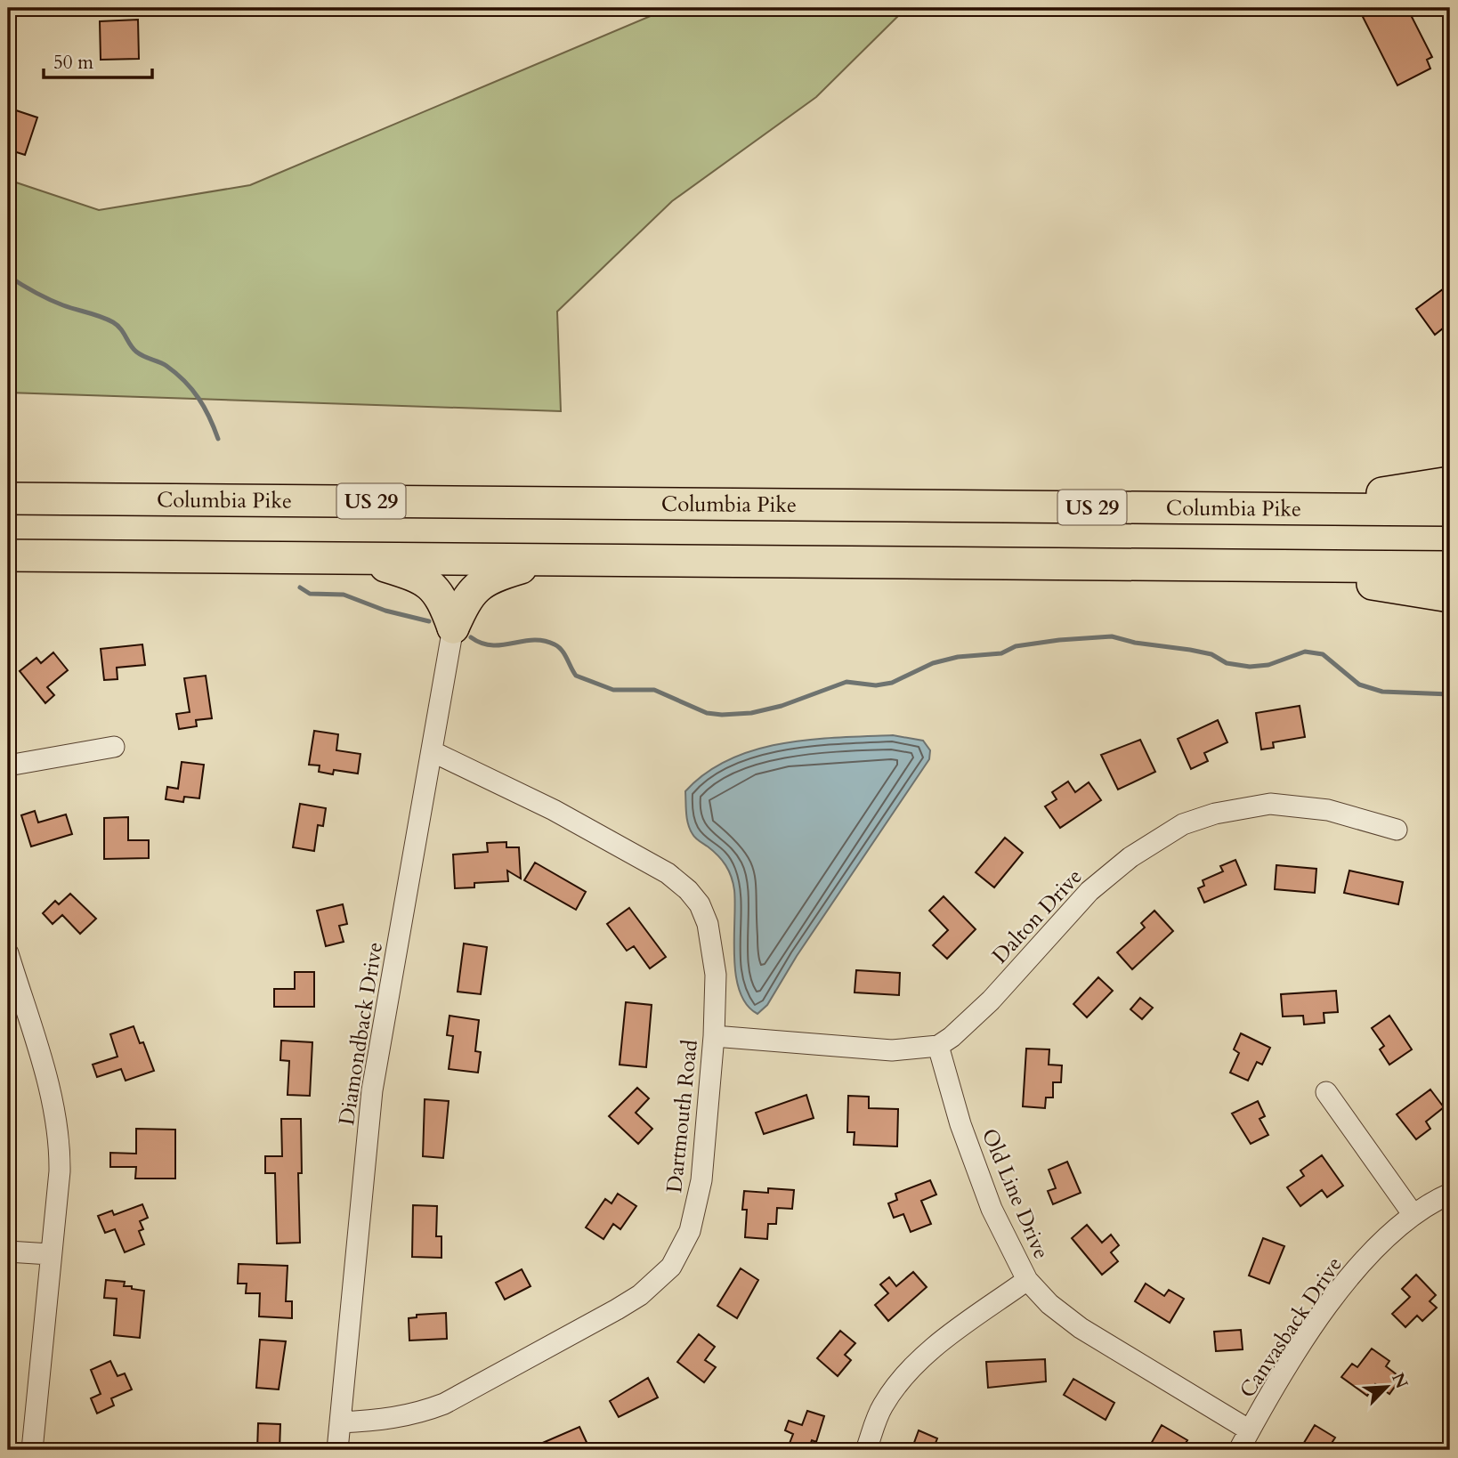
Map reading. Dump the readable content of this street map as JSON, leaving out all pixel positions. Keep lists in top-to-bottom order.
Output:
{
  "streets": {
    "highway": ["Columbia Pike", "US 29"],
    "street": [
      "Dalton Drive",
      "Diamondback Drive",
      "Dartmouth Road",
      "Old Line Drive",
      "Canvasback Drive"
    ]
  },
  "crossings": [
    ["Dalton Drive", "Old Line Drive"],
    ["Diamondback Drive", "Dartmouth Road"],
    ["Old Line Drive", "Canvasback Drive"]
  ],
  "scale_bar": "50 m",
  "north": "top right"
}
